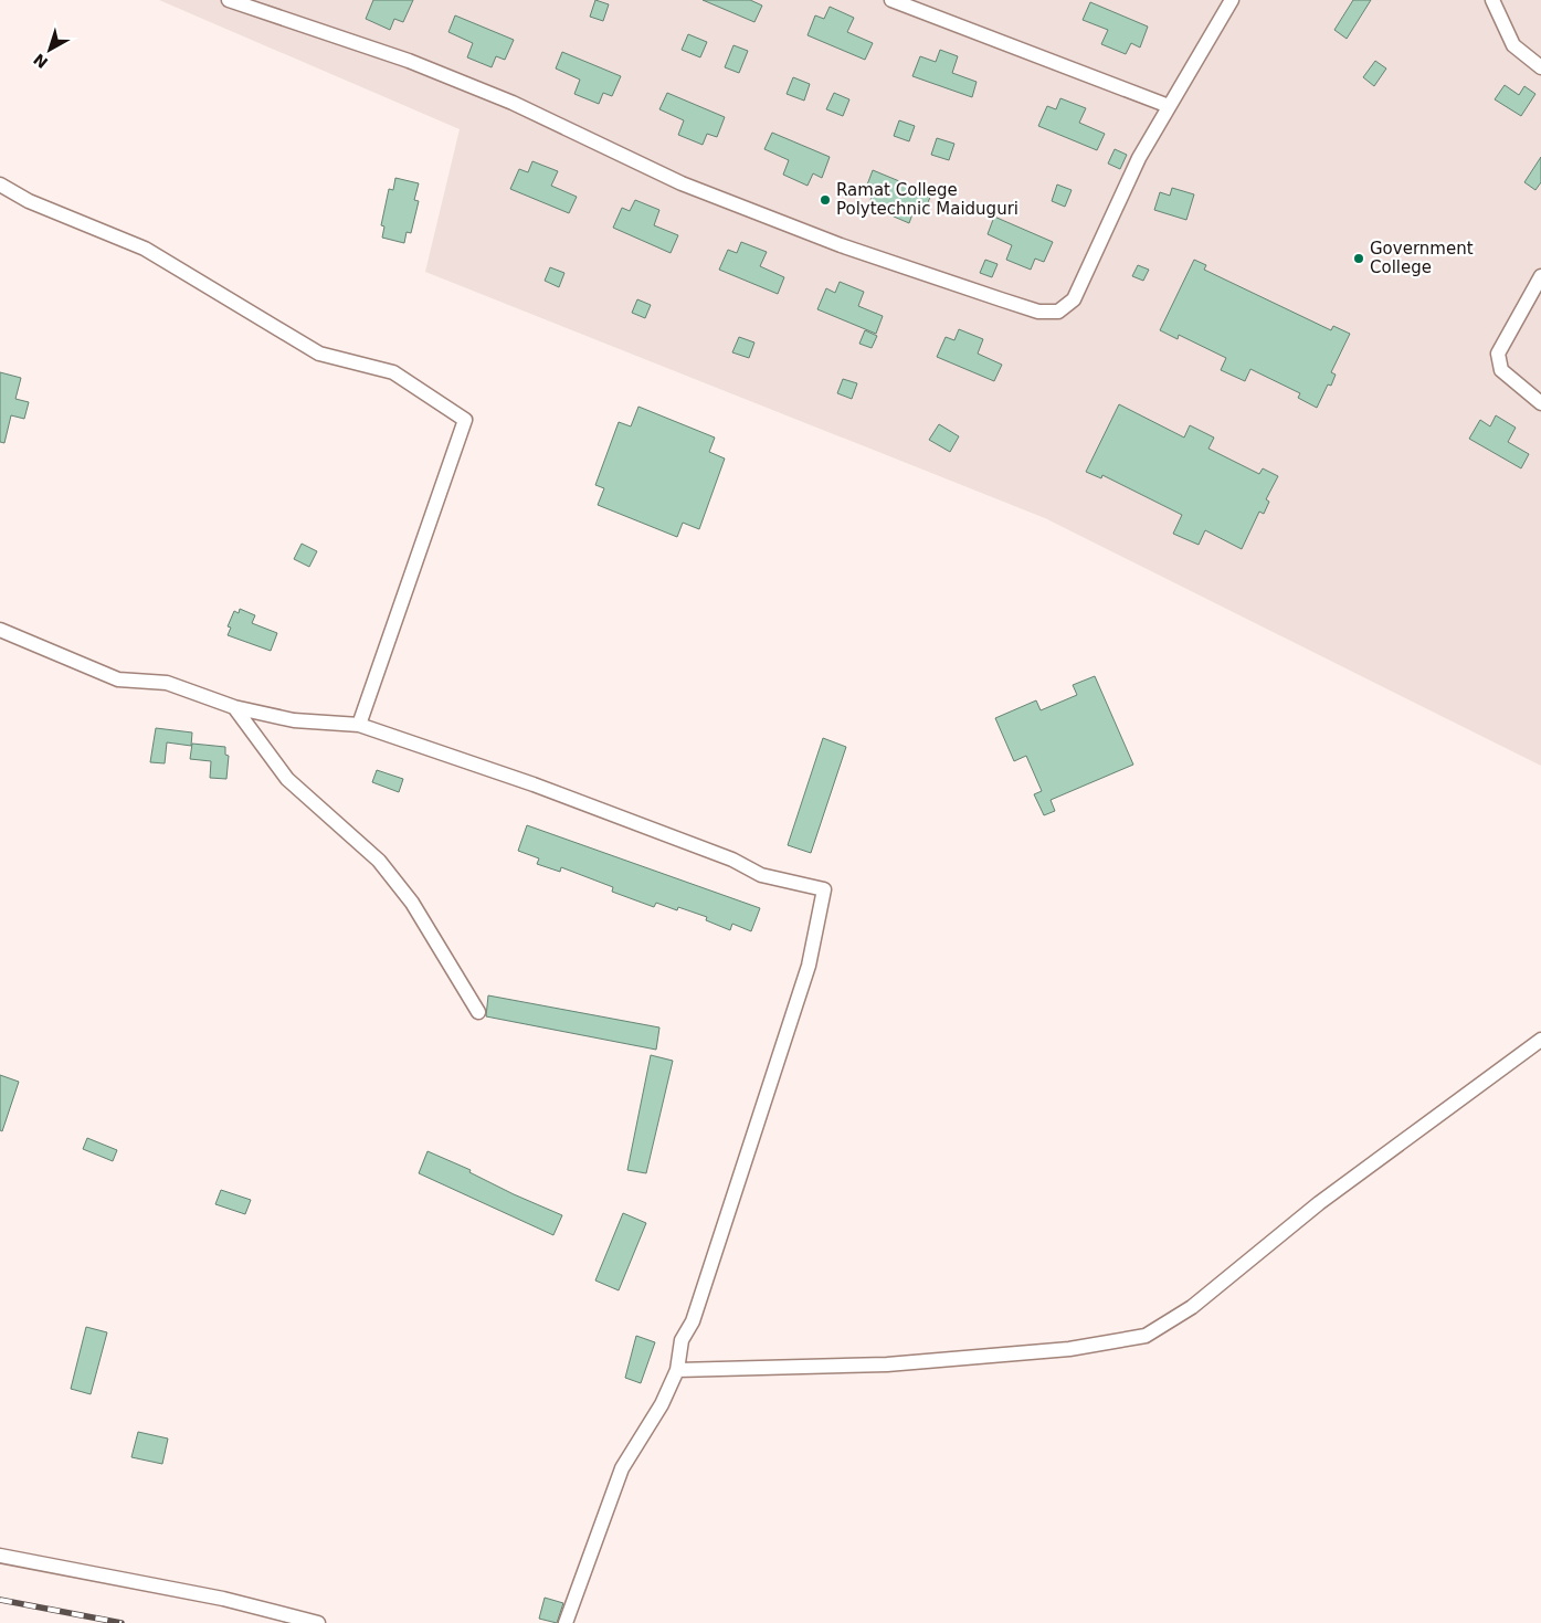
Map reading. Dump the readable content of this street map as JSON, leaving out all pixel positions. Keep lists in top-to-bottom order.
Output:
{
  "places": ["Ramat College Polytechnic Maiduguri", "Government College"],
  "north": "bottom left"
}
